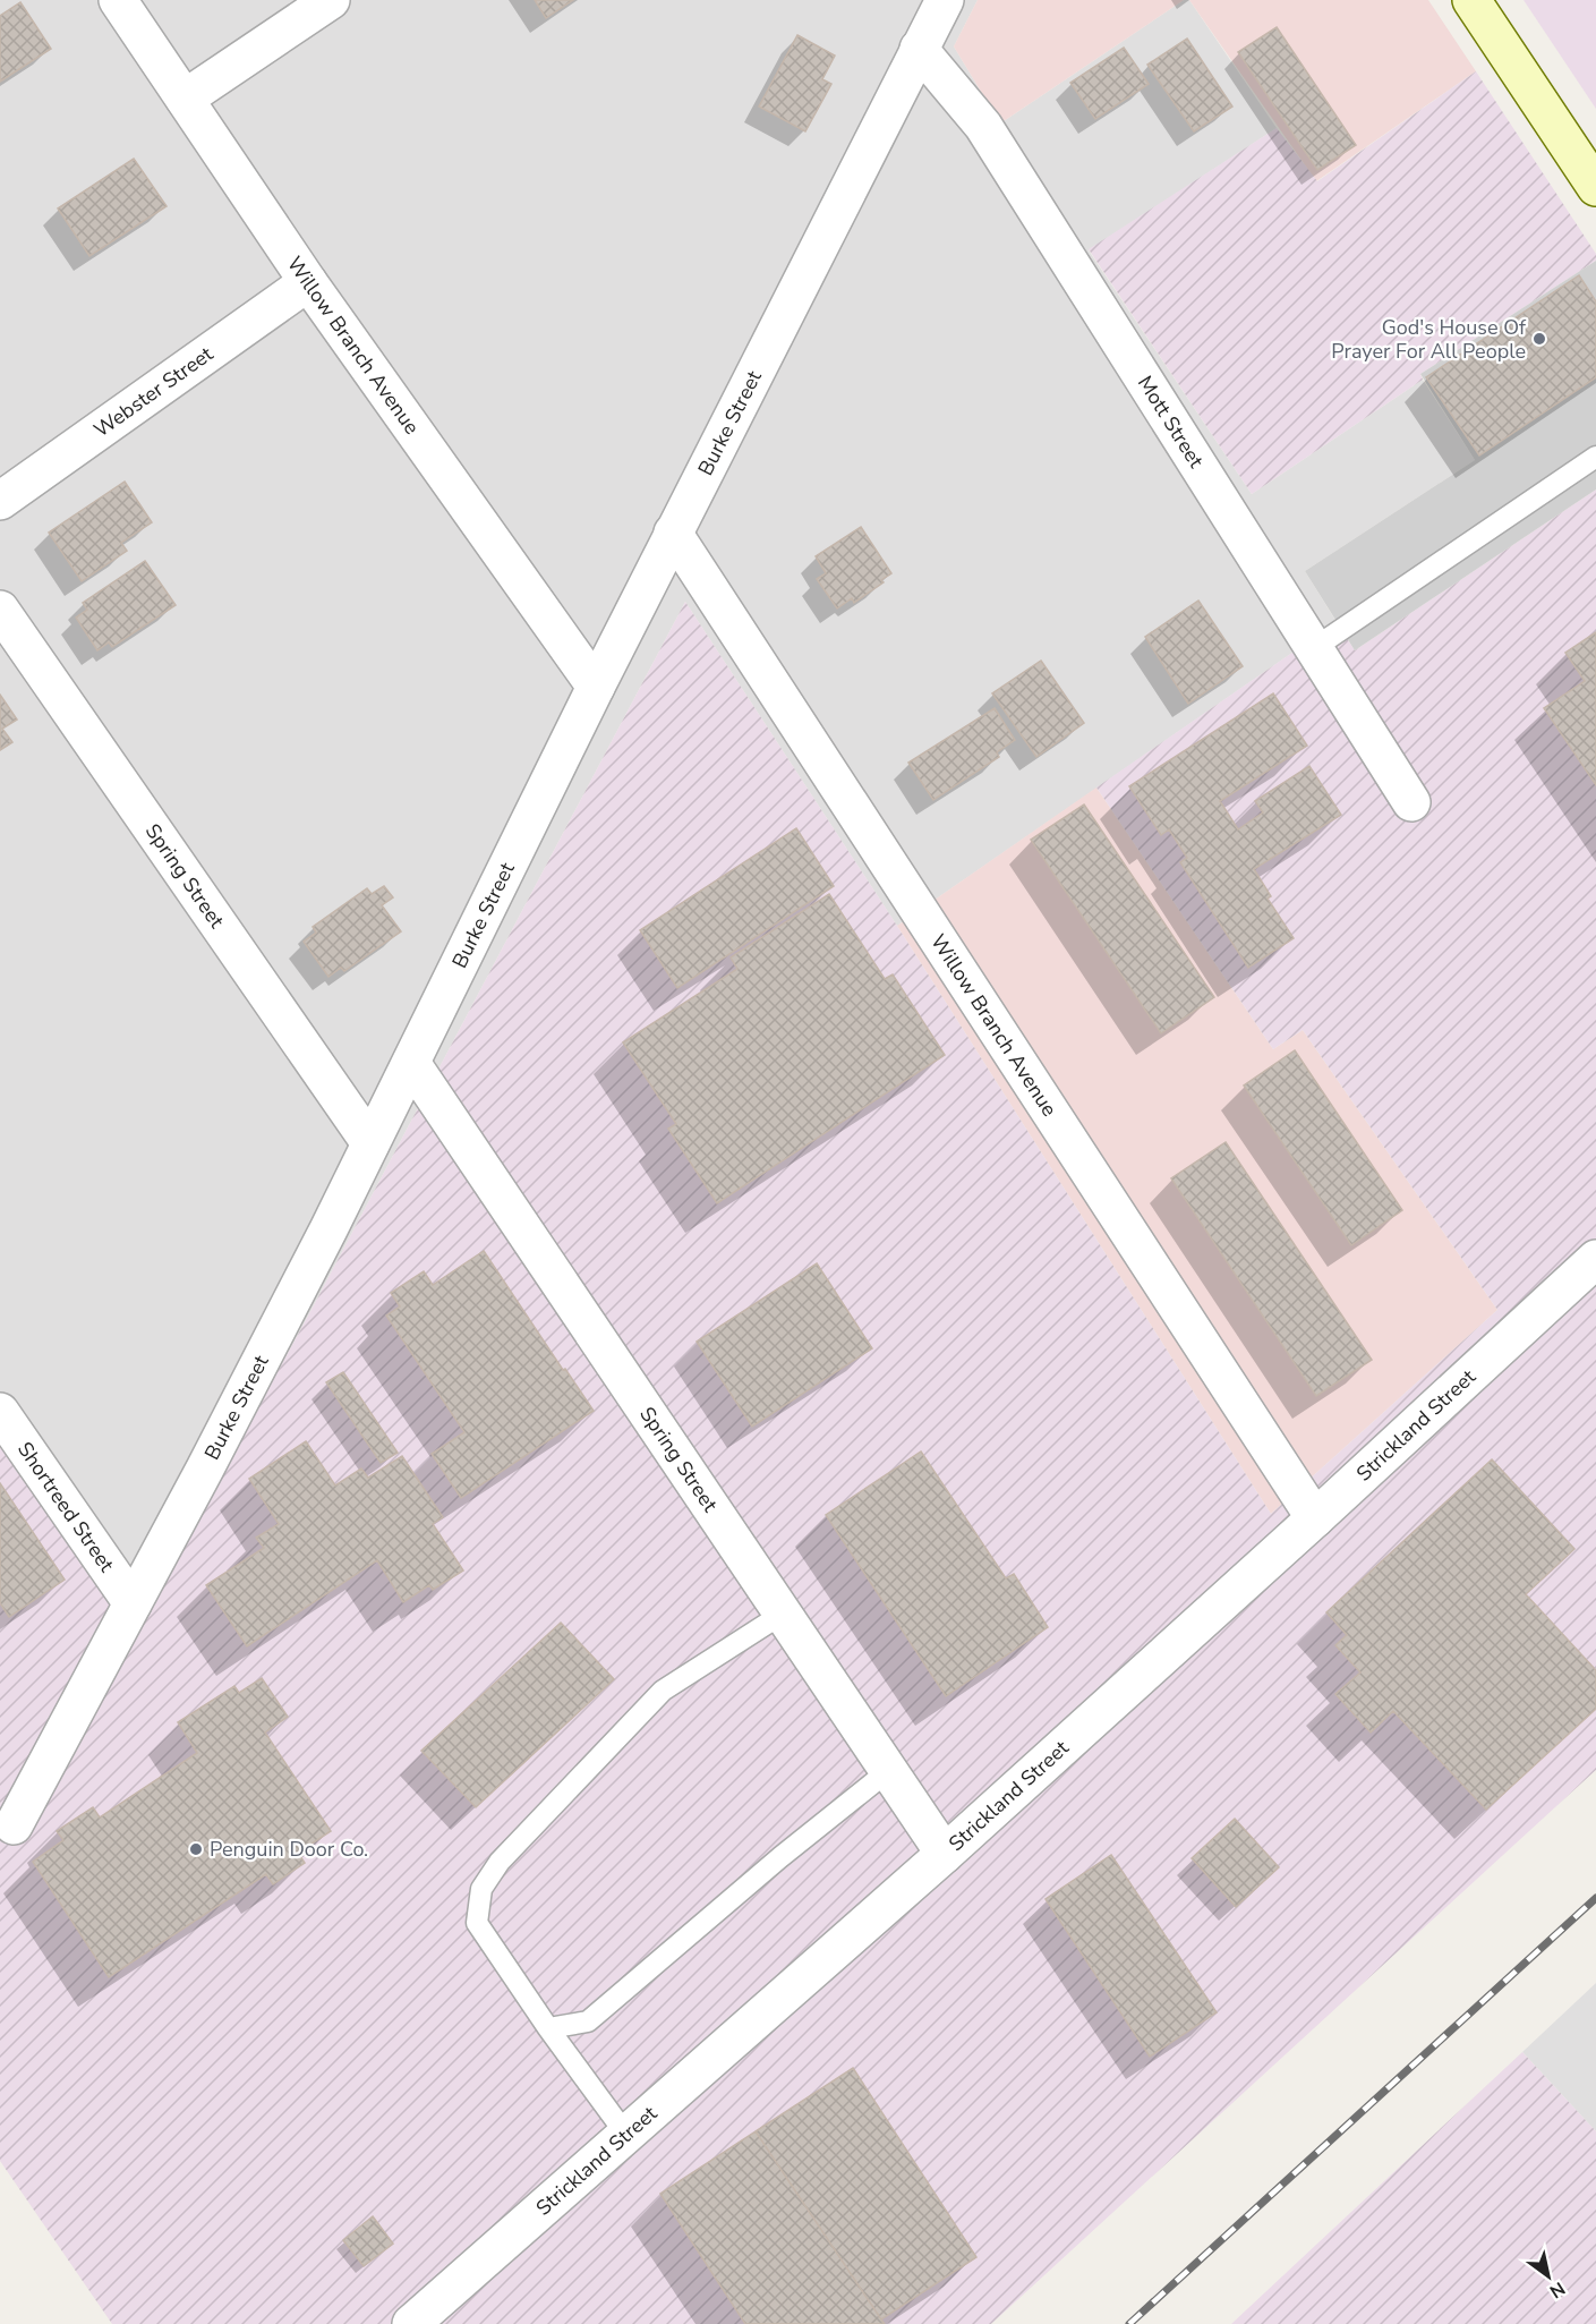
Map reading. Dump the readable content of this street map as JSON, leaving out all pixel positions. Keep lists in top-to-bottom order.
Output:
{
  "streets": {
    "street": [
      "Willow Branch Avenue",
      "Webster Street",
      "Burke Street",
      "Mott Street",
      "Spring Street",
      "Strickland Street",
      "Shortreed Street"
    ]
  },
  "crossings": [
    ["Willow Branch Avenue", "Webster Street"],
    ["Willow Branch Avenue", "Burke Street"],
    ["Willow Branch Avenue", "Strickland Street"],
    ["Burke Street", "Mott Street"],
    ["Burke Street", "Spring Street"],
    ["Burke Street", "Shortreed Street"],
    ["Spring Street", "Strickland Street"]
  ],
  "places": ["God's House Of Prayer For All People", "Penguin Door Co."],
  "north": "bottom right"
}
